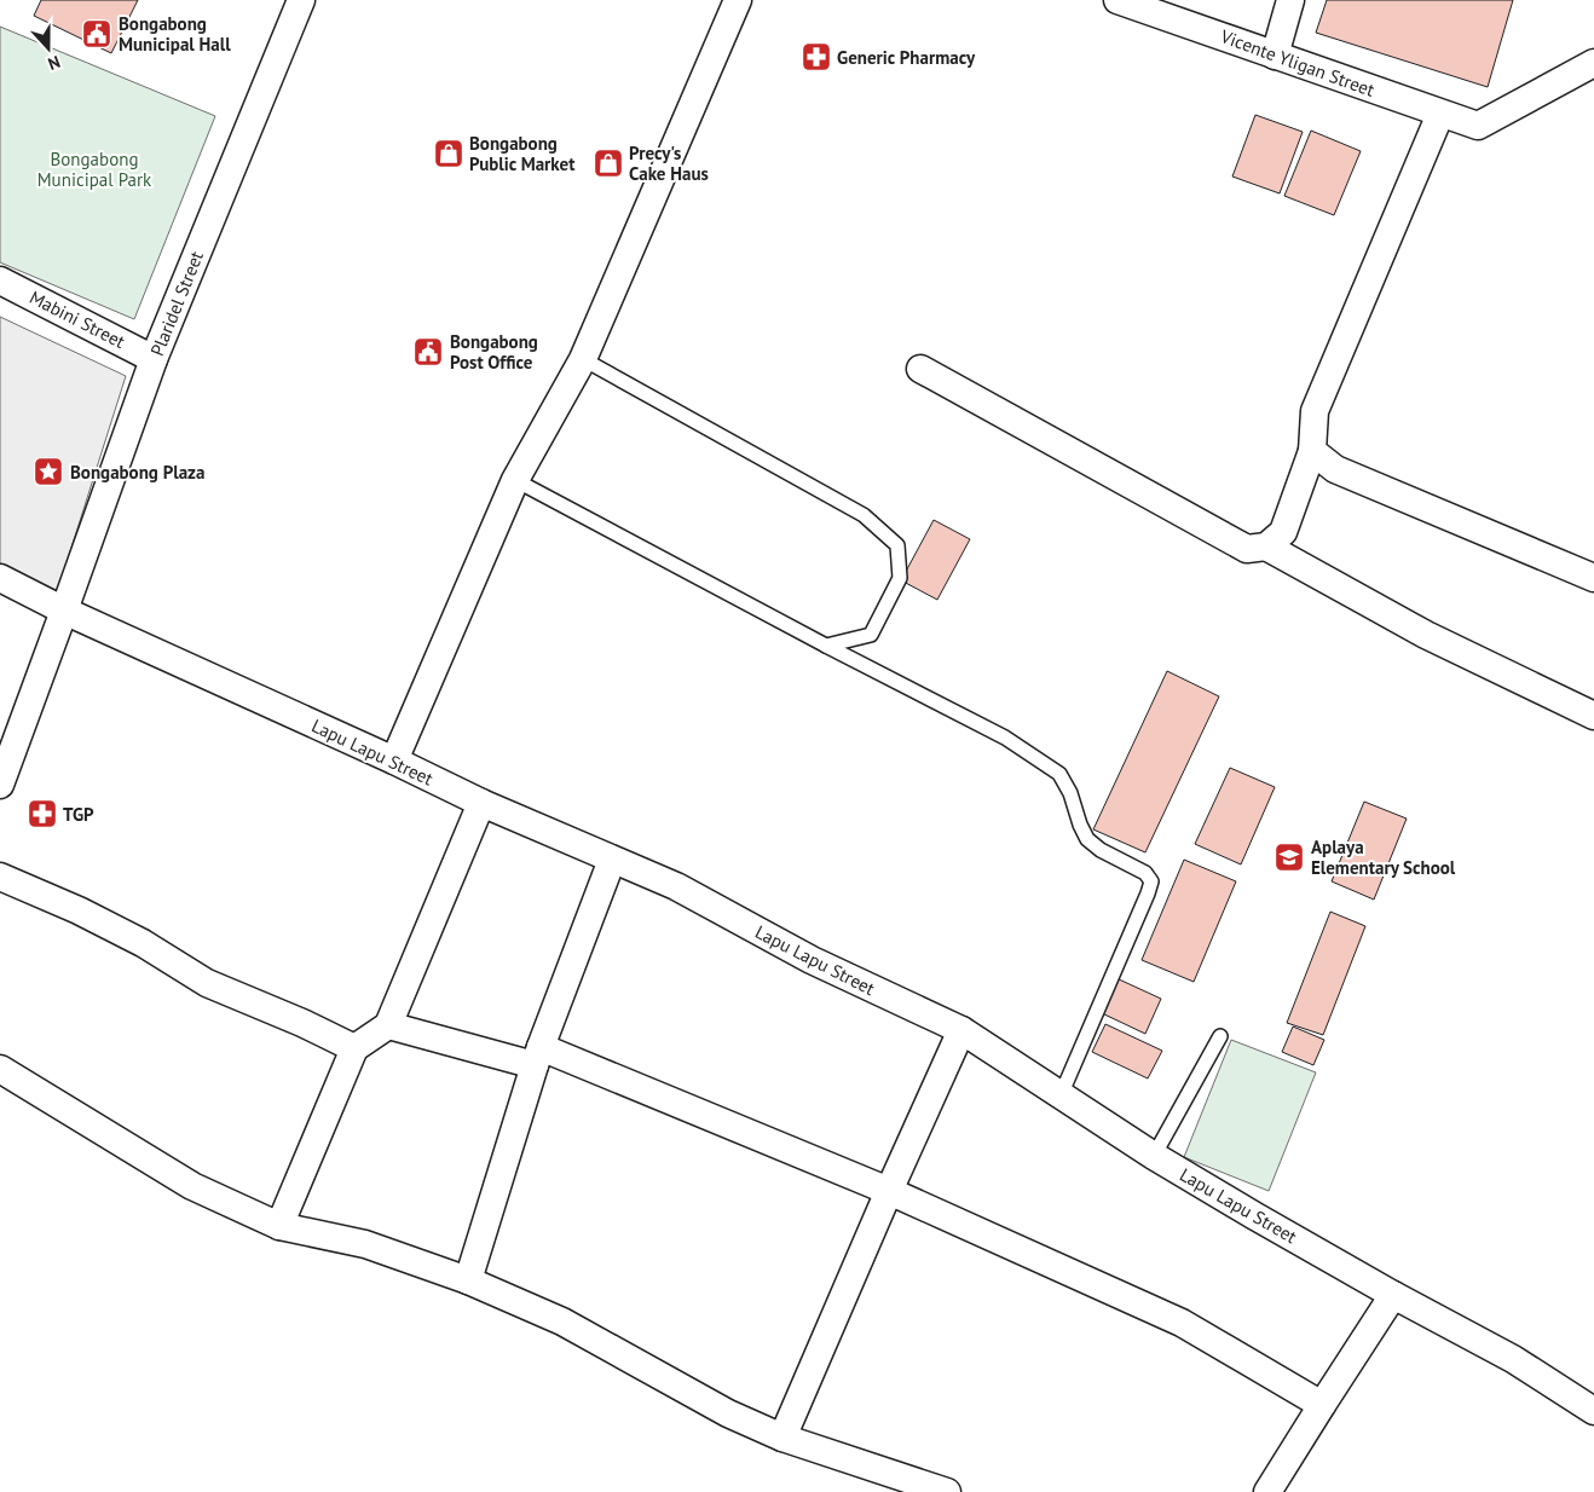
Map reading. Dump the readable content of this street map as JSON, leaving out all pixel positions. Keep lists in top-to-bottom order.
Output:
{
  "streets": {
    "street": [
      "Vicente Yligan Street",
      "Plaridel Street",
      "Mabini Street",
      "Lapu Lapu Street"
    ]
  },
  "crossings": [
    ["Plaridel Street", "Mabini Street"],
    ["Plaridel Street", "Lapu Lapu Street"]
  ],
  "parks": ["Bongabong Municipal Park"],
  "places": {
    "public building": ["Bongabong Municipal Hall", "Bongabong Post Office"],
    "pharmacy": ["Generic Pharmacy", "TGP"],
    "shop": ["Bongabong Public Market", "Precy's Cake Haus"],
    "place": ["Bongabong Plaza"],
    "school or university": ["Aplaya Elementary School"]
  },
  "north": "bottom"
}
